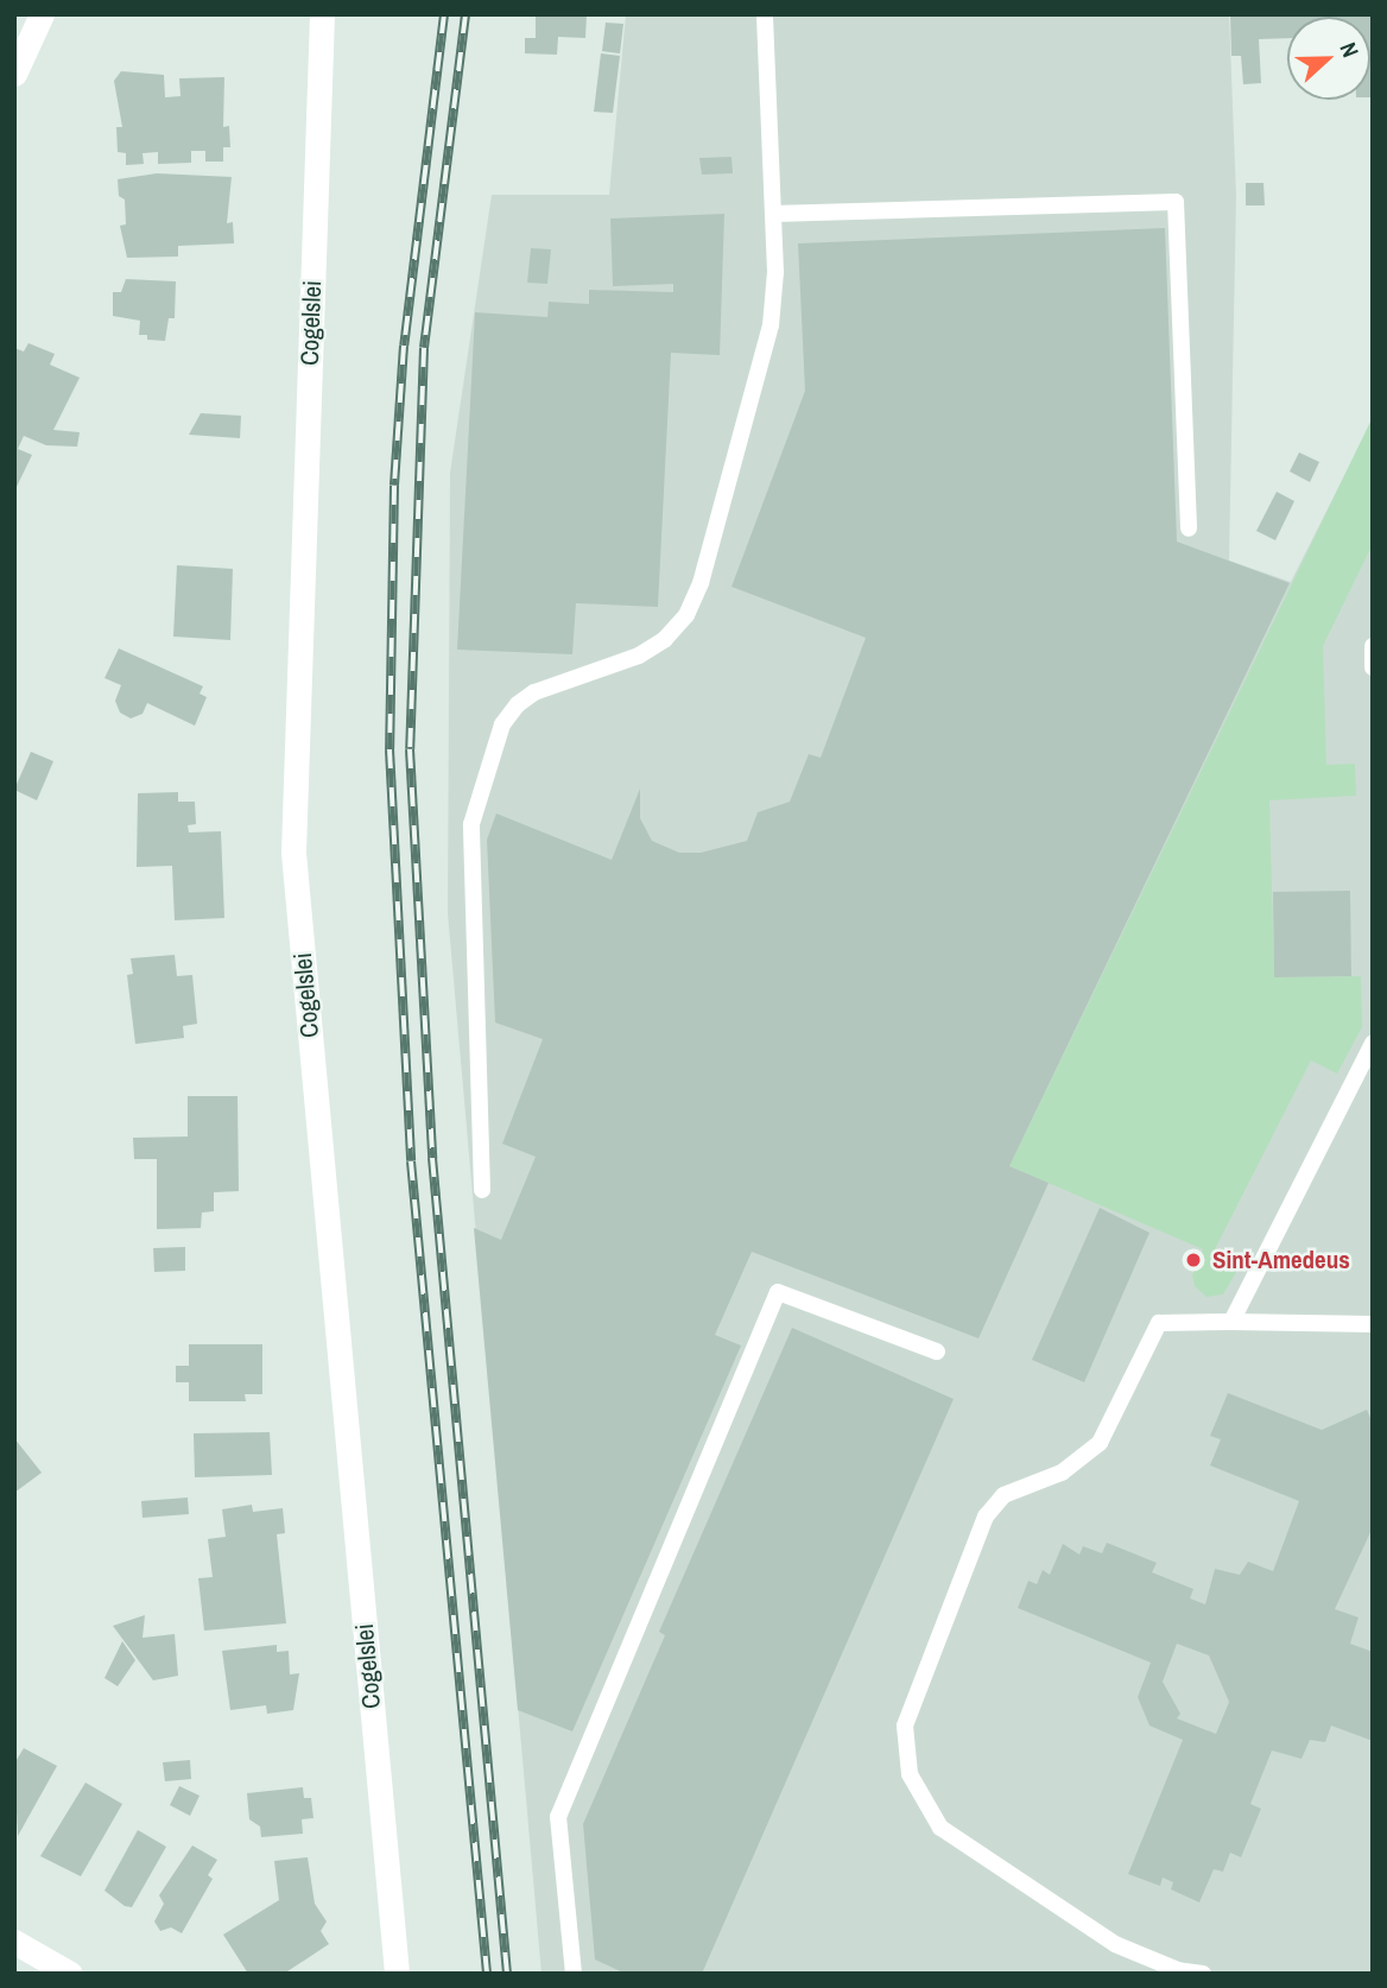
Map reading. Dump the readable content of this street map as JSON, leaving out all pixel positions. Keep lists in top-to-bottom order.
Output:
{
  "streets": {
    "street": ["Cogelslei"]
  },
  "places": ["Sint-Amedeus"],
  "north": "right"
}
